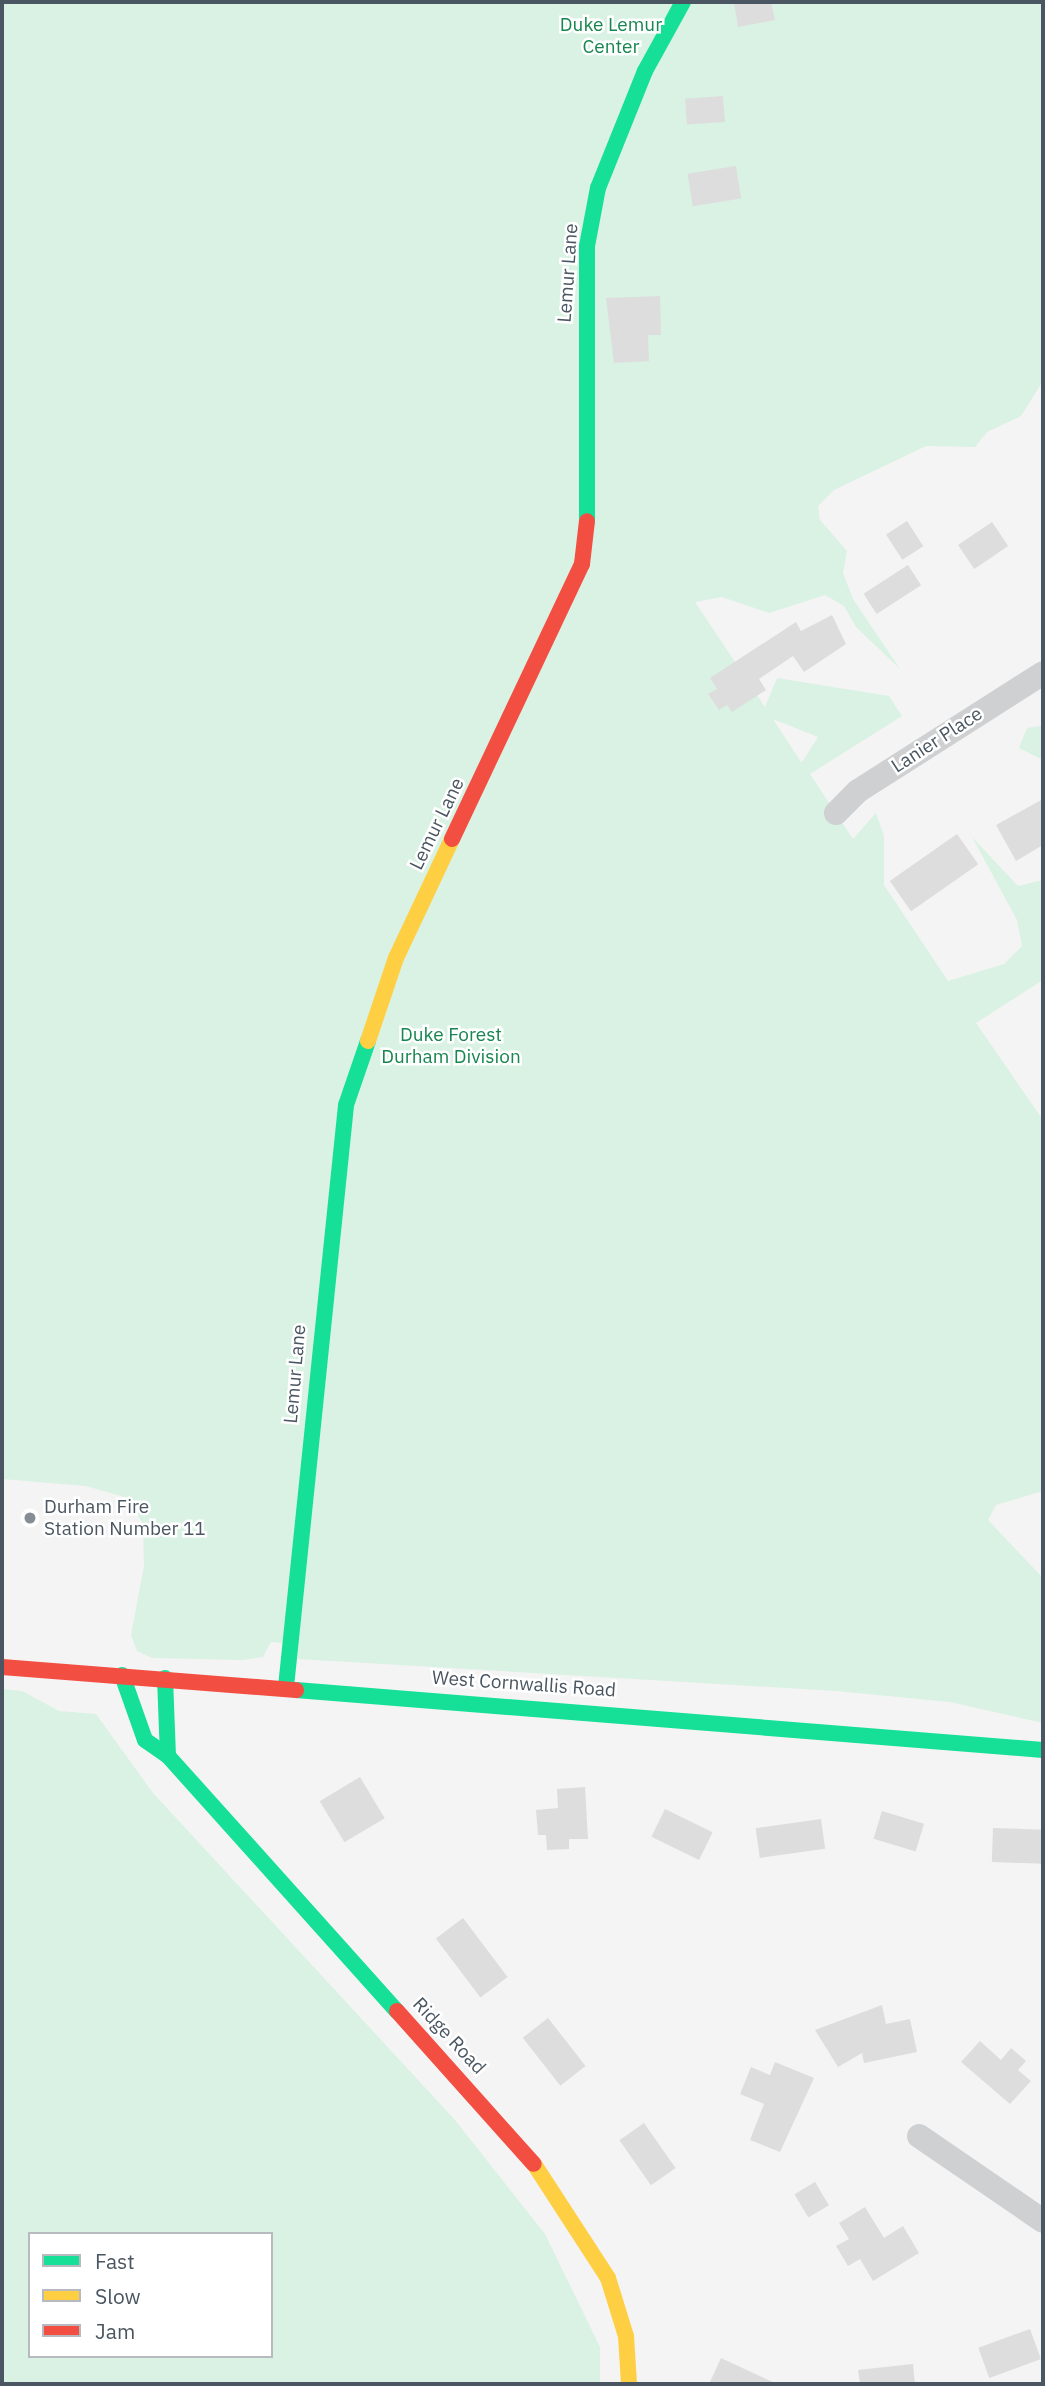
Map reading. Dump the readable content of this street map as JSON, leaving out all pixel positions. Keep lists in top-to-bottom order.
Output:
{
  "streets": {
    "street": [
      "Lemur Lane",
      "Lanier Place",
      "West Cornwallis Road",
      "Ridge Road"
    ]
  },
  "crossings": [
    ["Lemur Lane", "West Cornwallis Road"],
    ["West Cornwallis Road", "Ridge Road"]
  ],
  "parks": ["Duke Lemur Center", "Duke Forest Durham Division"],
  "places": ["Durham Fire Station Number 11"],
  "legend": ["Fast", "Slow", "Jam"]
}
